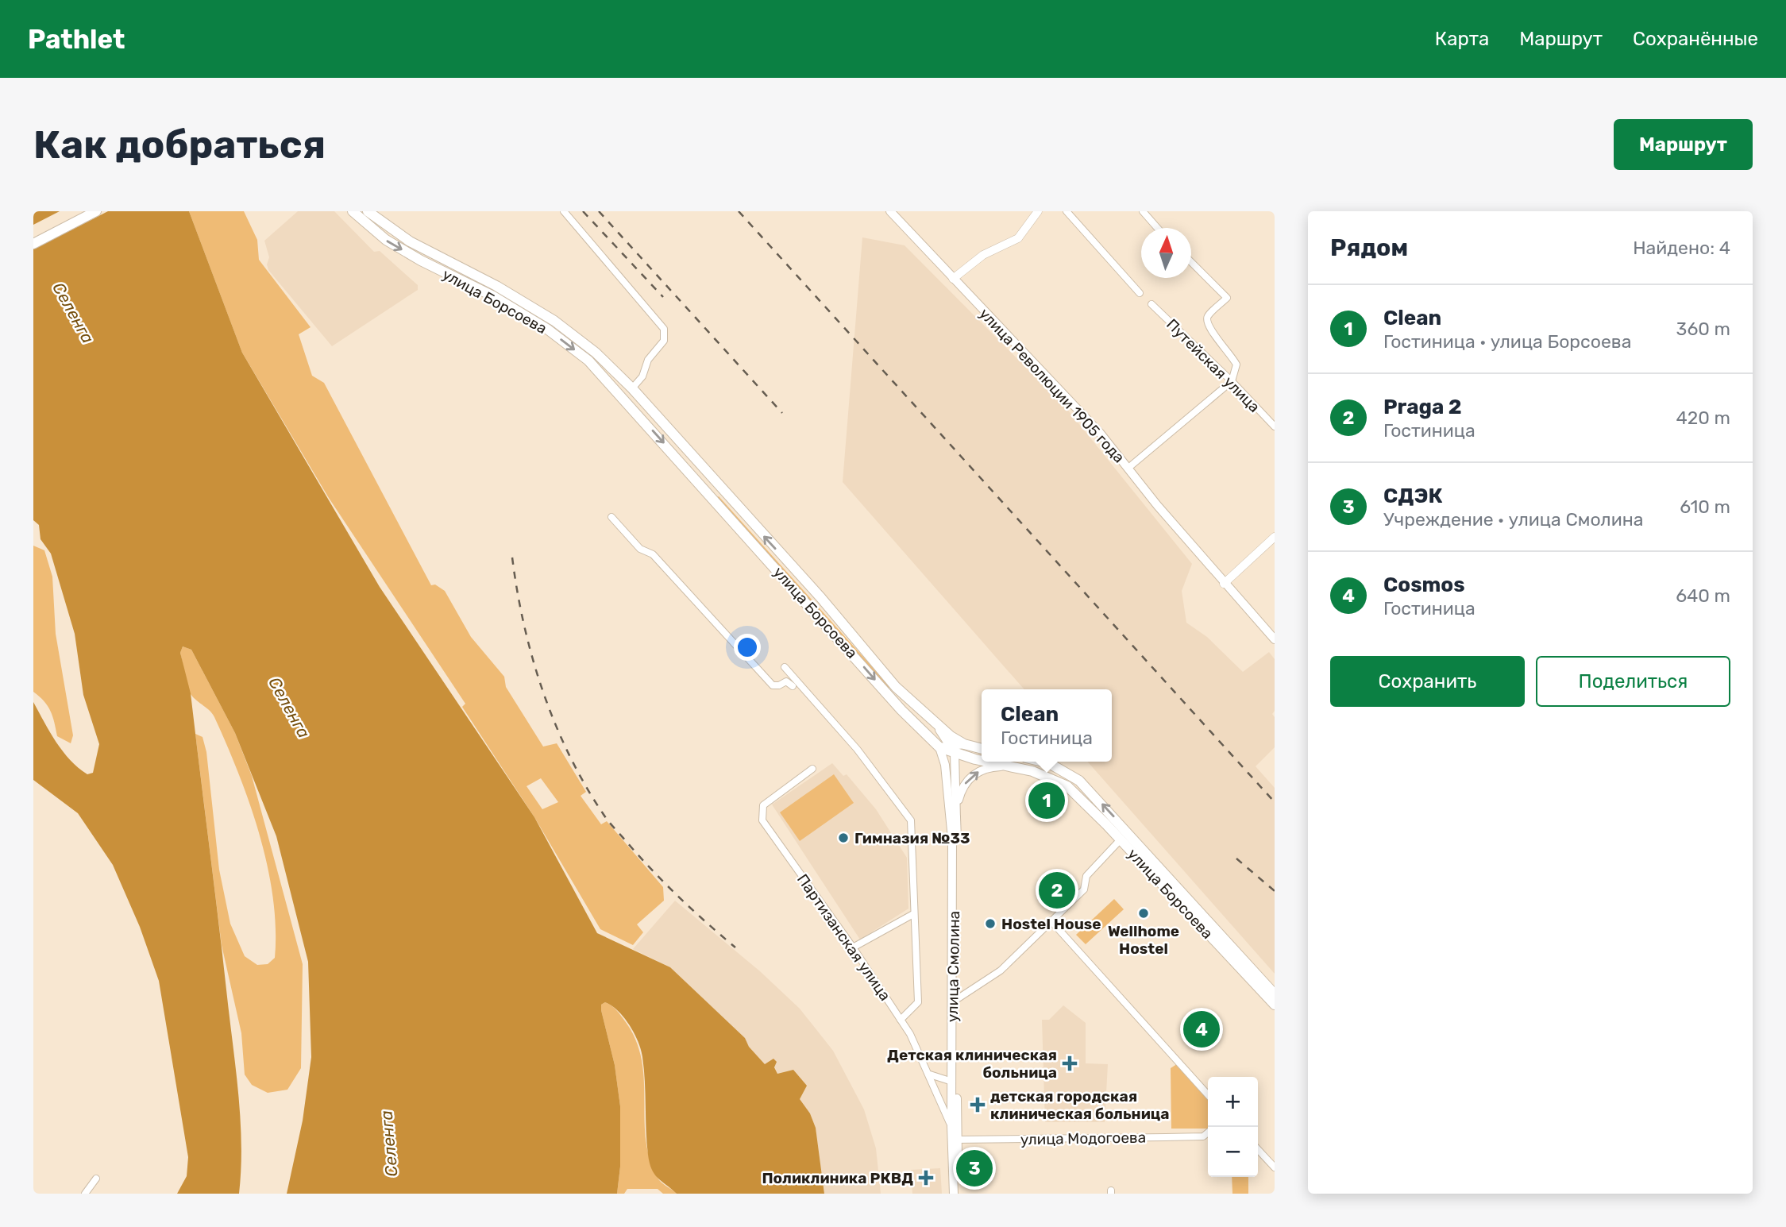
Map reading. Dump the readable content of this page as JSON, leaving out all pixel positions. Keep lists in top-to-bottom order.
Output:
{
  "streets": {
    "main road": ["улица Борсоева", "улица Революции 1905 года", "улица Смолина"],
    "street": ["Путейская улица", "Партизанская улица", "улица Модогоева"]
  },
  "crossings": [
    ["улица Борсоева", "улица Смолина"],
    ["Партизанская улица", "улица Смолина"],
    ["улица Смолина", "улица Модогоева"]
  ],
  "water": ["Селенга"],
  "places": {
    "other": ["Гимназия №33", "Wellhome Hostel", "Hostel House"],
    "health": ["Детская клиническая больница", "детская городская клиническая больница", "Поликлиника РКВД"]
  },
  "north": "top",
  "page": {
    "header": "Pathlet",
    "nav": ["Карта", "Маршрут", "Сохранённые"],
    "buttons": [
      "Маршрут",
      ["Сохранить", "Поделиться"]
    ],
    "title": "Как добраться",
    "heading": ["Рядом", "Найдено: 4"],
    "list": [
      {
        "mark": "1",
        "name": "Clean",
        "note": "Гостиница · улица Борсоева",
        "value": "360 m"
      },
      {
        "mark": "2",
        "name": "Praga 2",
        "note": "Гостиница",
        "value": "420 m"
      },
      {
        "mark": "3",
        "name": "СДЭК",
        "note": "Учреждение · улица Смолина",
        "value": "610 m"
      },
      {
        "mark": "4",
        "name": "Cosmos",
        "note": "Гостиница",
        "value": "640 m"
      }
    ],
    "popup": ["Clean", "Гостиница"],
    "pins": [
      "1",
      "2",
      "4",
      "3"
    ],
    "map_buttons": ["+", "−"]
  }
}
